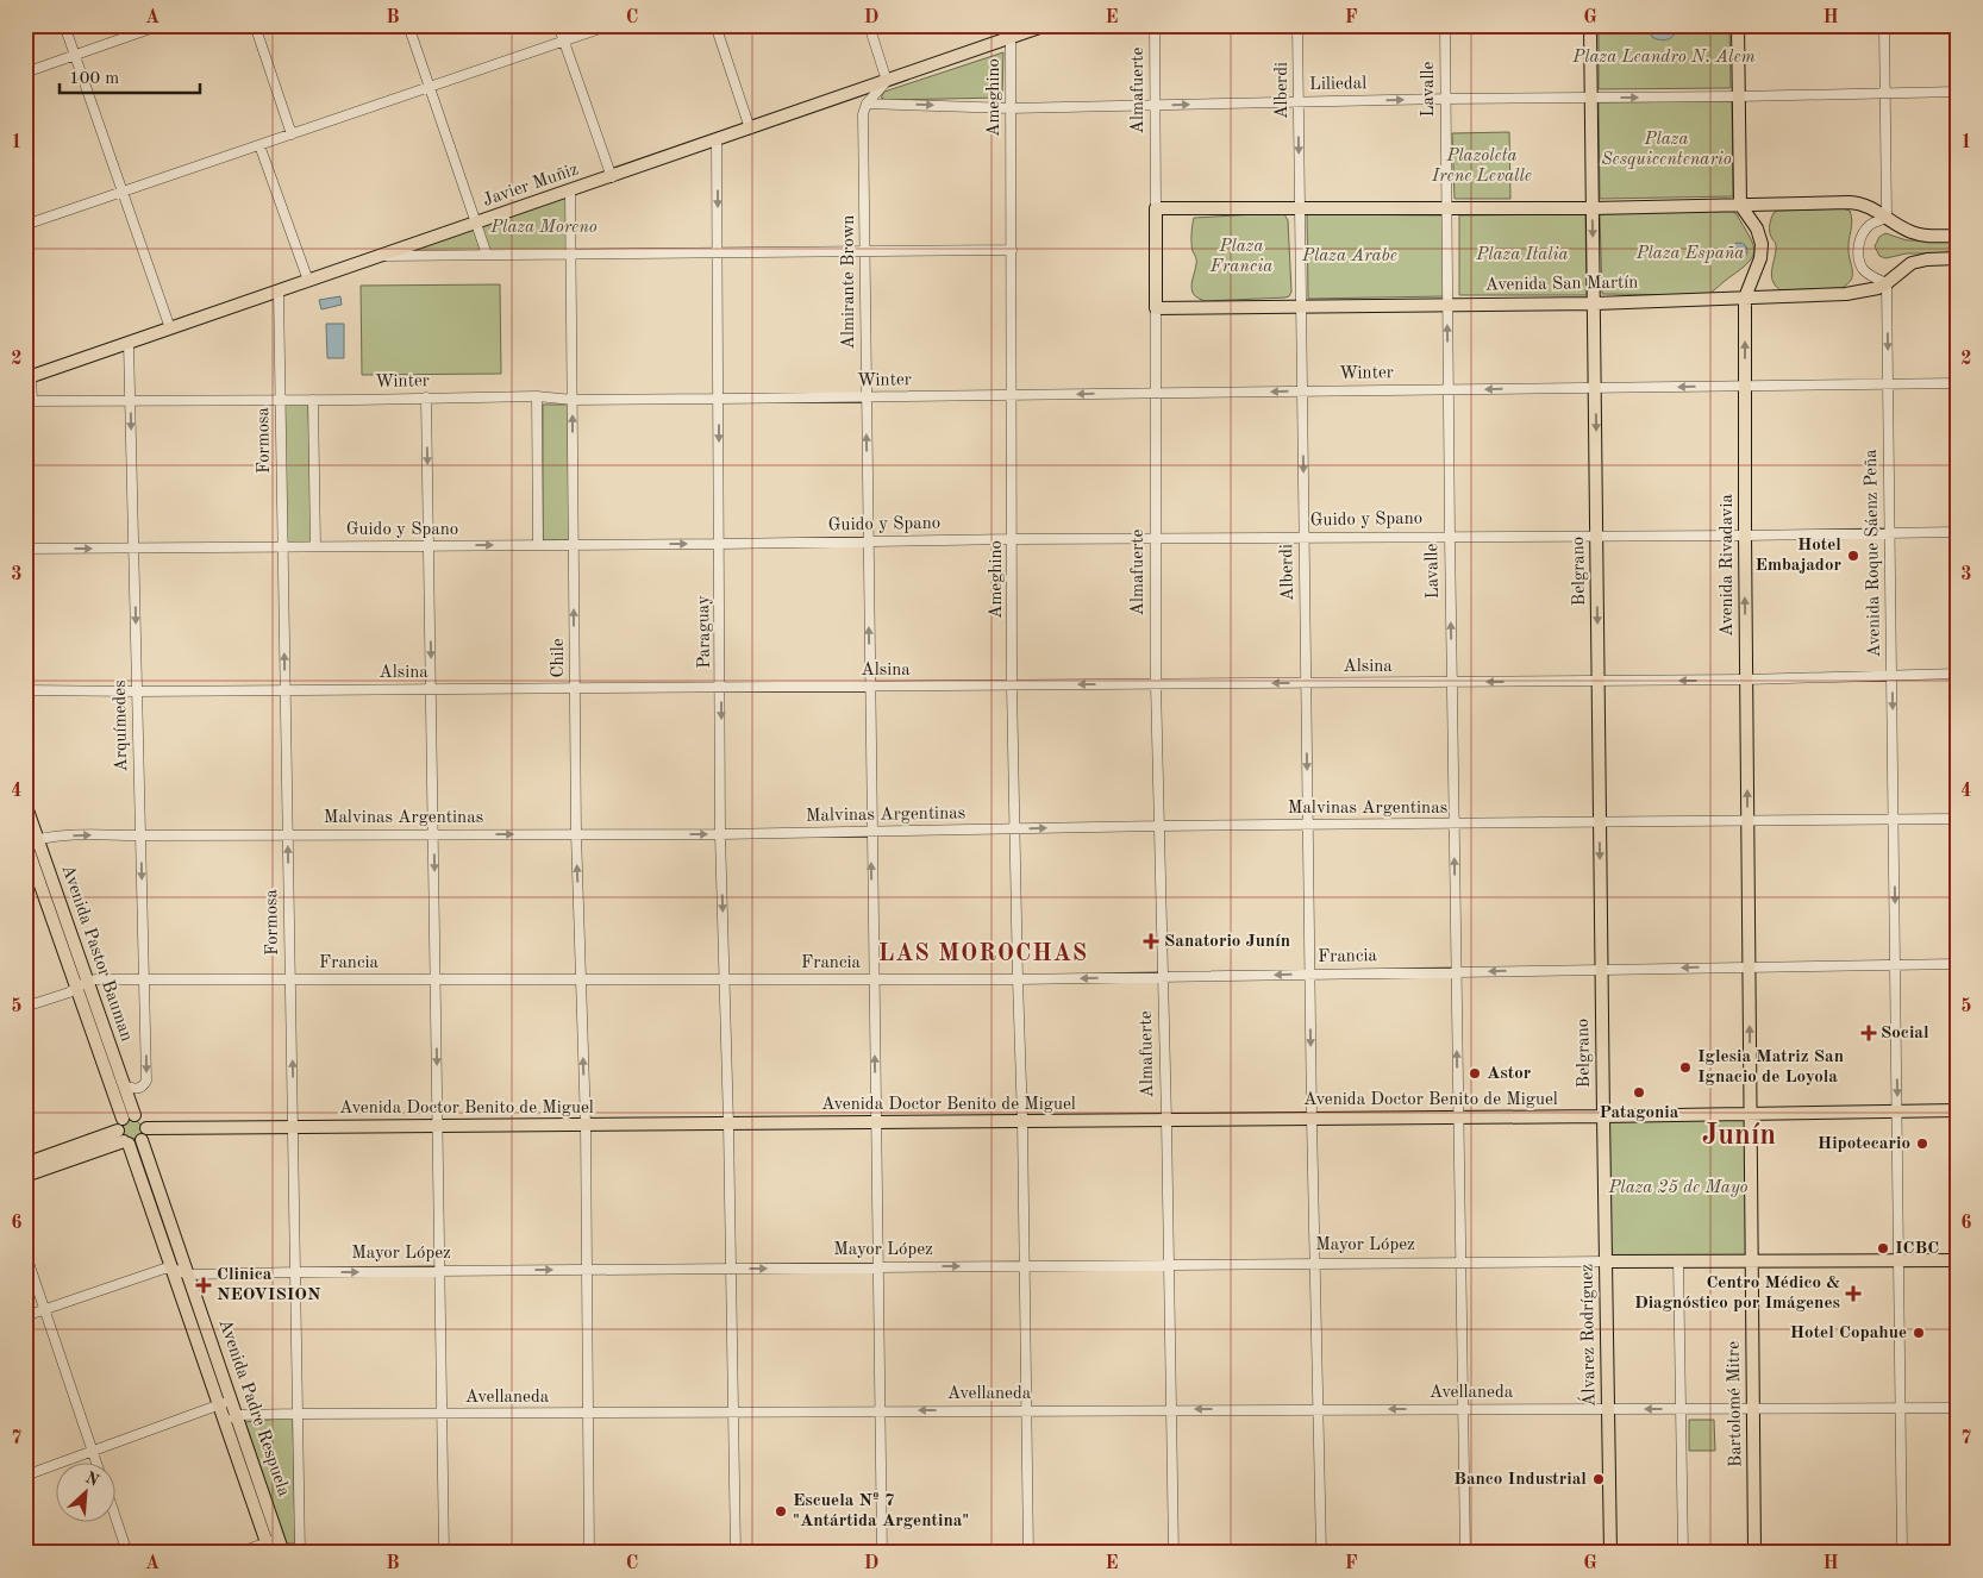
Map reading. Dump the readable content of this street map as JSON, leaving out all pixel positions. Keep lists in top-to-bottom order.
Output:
{
  "streets": {
    "main road": [
      "Almafuerte",
      "Javier Muñiz",
      "Avenida San Martín",
      "Avenida Rivadavia",
      "Belgrano",
      "Avenida Pastor Bauman",
      "Avenida Doctor Benito de Miguel",
      "Mayor López",
      "Álvarez Rodríguez",
      "Bartolomé Mitre",
      "Avenida Padre Respuela"
    ],
    "street": [
      "Liliedal",
      "Lavalle",
      "Alberdi",
      "Ameghino",
      "Almirante Brown",
      "Winter",
      "Formosa",
      "Guido y Spano",
      "Avenida Roque Sáenz Peña",
      "Paraguay",
      "Chile",
      "Alsina",
      "Arquímedes",
      "Malvinas Argentinas",
      "Francia",
      "Avellaneda"
    ]
  },
  "crossings": [
    ["Liliedal", "Lavalle"],
    ["Liliedal", "Almafuerte"],
    ["Liliedal", "Alberdi"],
    ["Liliedal", "Ameghino"],
    ["Liliedal", "Almirante Brown"],
    ["Liliedal", "Belgrano"],
    ["Lavalle", "Avenida San Martín"],
    ["Lavalle", "Winter"],
    ["Lavalle", "Guido y Spano"],
    ["Lavalle", "Alsina"],
    ["Lavalle", "Malvinas Argentinas"],
    ["Lavalle", "Francia"],
    ["Lavalle", "Avenida Doctor Benito de Miguel"],
    ["Lavalle", "Mayor López"],
    ["Lavalle", "Avellaneda"],
    ["Almafuerte", "Avenida San Martín"],
    ["Almafuerte", "Winter"],
    ["Almafuerte", "Guido y Spano"],
    ["Almafuerte", "Alsina"],
    ["Almafuerte", "Malvinas Argentinas"],
    ["Almafuerte", "Francia"],
    ["Almafuerte", "Avenida Doctor Benito de Miguel"],
    ["Almafuerte", "Mayor López"],
    ["Almafuerte", "Avellaneda"],
    ["Alberdi", "Avenida San Martín"],
    ["Alberdi", "Winter"],
    ["Alberdi", "Guido y Spano"],
    ["Alberdi", "Alsina"],
    ["Alberdi", "Malvinas Argentinas"],
    ["Alberdi", "Francia"],
    ["Alberdi", "Avenida Doctor Benito de Miguel"],
    ["Alberdi", "Mayor López"],
    ["Alberdi", "Avellaneda"],
    ["Ameghino", "Javier Muñiz"],
    ["Ameghino", "Winter"],
    ["Ameghino", "Guido y Spano"],
    ["Ameghino", "Alsina"],
    ["Ameghino", "Malvinas Argentinas"],
    ["Ameghino", "Francia"],
    ["Ameghino", "Avenida Doctor Benito de Miguel"],
    ["Ameghino", "Mayor López"],
    ["Ameghino", "Avellaneda"],
    ["Javier Muñiz", "Formosa"],
    ["Javier Muñiz", "Paraguay"],
    ["Javier Muñiz", "Chile"],
    ["Javier Muñiz", "Arquímedes"],
    ["Almirante Brown", "Winter"],
    ["Almirante Brown", "Guido y Spano"],
    ["Almirante Brown", "Alsina"],
    ["Almirante Brown", "Malvinas Argentinas"],
    ["Almirante Brown", "Francia"],
    ["Almirante Brown", "Avenida Doctor Benito de Miguel"],
    ["Almirante Brown", "Mayor López"],
    ["Almirante Brown", "Avellaneda"],
    ["Avenida San Martín", "Avenida Roque Sáenz Peña"],
    ["Avenida San Martín", "Avenida Rivadavia"],
    ["Avenida San Martín", "Belgrano"],
    ["Winter", "Formosa"],
    ["Winter", "Avenida Roque Sáenz Peña"],
    ["Winter", "Avenida Rivadavia"],
    ["Winter", "Belgrano"],
    ["Winter", "Paraguay"],
    ["Winter", "Chile"],
    ["Winter", "Arquímedes"],
    ["Formosa", "Guido y Spano"],
    ["Formosa", "Alsina"],
    ["Formosa", "Malvinas Argentinas"],
    ["Formosa", "Francia"],
    ["Formosa", "Avenida Doctor Benito de Miguel"],
    ["Formosa", "Mayor López"],
    ["Formosa", "Avellaneda"],
    ["Guido y Spano", "Avenida Roque Sáenz Peña"],
    ["Guido y Spano", "Avenida Rivadavia"],
    ["Guido y Spano", "Belgrano"],
    ["Guido y Spano", "Paraguay"],
    ["Guido y Spano", "Chile"],
    ["Guido y Spano", "Arquímedes"],
    ["Avenida Roque Sáenz Peña", "Alsina"],
    ["Avenida Roque Sáenz Peña", "Malvinas Argentinas"],
    ["Avenida Roque Sáenz Peña", "Francia"],
    ["Avenida Roque Sáenz Peña", "Avenida Doctor Benito de Miguel"],
    ["Avenida Roque Sáenz Peña", "Mayor López"],
    ["Avenida Roque Sáenz Peña", "Avellaneda"],
    ["Avenida Rivadavia", "Alsina"],
    ["Avenida Rivadavia", "Malvinas Argentinas"],
    ["Avenida Rivadavia", "Francia"],
    ["Avenida Rivadavia", "Avenida Doctor Benito de Miguel"],
    ["Avenida Rivadavia", "Bartolomé Mitre"],
    ["Belgrano", "Alsina"],
    ["Belgrano", "Malvinas Argentinas"],
    ["Belgrano", "Francia"],
    ["Belgrano", "Avenida Doctor Benito de Miguel"],
    ["Belgrano", "Álvarez Rodríguez"],
    ["Paraguay", "Alsina"],
    ["Paraguay", "Malvinas Argentinas"],
    ["Paraguay", "Francia"],
    ["Paraguay", "Avenida Doctor Benito de Miguel"],
    ["Paraguay", "Mayor López"],
    ["Paraguay", "Avellaneda"],
    ["Chile", "Alsina"],
    ["Chile", "Malvinas Argentinas"],
    ["Chile", "Francia"],
    ["Chile", "Avenida Doctor Benito de Miguel"],
    ["Chile", "Mayor López"],
    ["Chile", "Avellaneda"],
    ["Alsina", "Arquímedes"],
    ["Arquímedes", "Malvinas Argentinas"],
    ["Arquímedes", "Avenida Pastor Bauman"],
    ["Arquímedes", "Francia"],
    ["Malvinas Argentinas", "Avenida Pastor Bauman"],
    ["Avenida Pastor Bauman", "Francia"],
    ["Avenida Pastor Bauman", "Avenida Doctor Benito de Miguel"],
    ["Avenida Pastor Bauman", "Avenida Padre Respuela"],
    ["Avenida Doctor Benito de Miguel", "Álvarez Rodríguez"],
    ["Avenida Doctor Benito de Miguel", "Bartolomé Mitre"],
    ["Avenida Doctor Benito de Miguel", "Avenida Padre Respuela"],
    ["Mayor López", "Álvarez Rodríguez"],
    ["Mayor López", "Bartolomé Mitre"],
    ["Mayor López", "Avenida Padre Respuela"],
    ["Álvarez Rodríguez", "Avellaneda"],
    ["Avellaneda", "Bartolomé Mitre"],
    ["Avellaneda", "Avenida Padre Respuela"]
  ],
  "one_way": [
    "Liliedal",
    "Alberdi",
    "Almirante Brown",
    "Avenida Roque Sáenz Peña",
    "Avenida Rivadavia",
    "Belgrano",
    "Paraguay",
    "Chile",
    "Arquímedes"
  ],
  "districts": ["LAS MOROCHAS", "Junín"],
  "parks": [
    "Plaza Leandro N. Alem",
    "Plaza Sesquicentenario",
    "Plazoleta Irene Levalle",
    "Plaza Moreno",
    "Plaza Francia",
    "Plaza España",
    "Plaza Italia",
    "Plaza Arabe",
    "Plaza 25 de Mayo"
  ],
  "places": {
    "other": [
      "Hotel Embajador",
      "Iglesia Matriz San Ignacio de Loyola",
      "Astor",
      "Patagonia",
      "Hipotecario",
      "ICBC",
      "Hotel Copahue",
      "Banco Industrial",
      "Escuela Nº 7 \"Antártida Argentina\""
    ],
    "health": [
      "Sanatorio Junín",
      "Social",
      "Clinica NEOVISION",
      "Centro Médico & Diagnóstico por Imágenes"
    ]
  },
  "scale_bar": "100 m",
  "north": "top right",
  "grid": {
    "columns": [
      "A",
      "B",
      "C",
      "D",
      "E",
      "F",
      "G",
      "H"
    ],
    "rows": [
      "1",
      "2",
      "3",
      "4",
      "5",
      "6",
      "7"
    ]
  }
}
